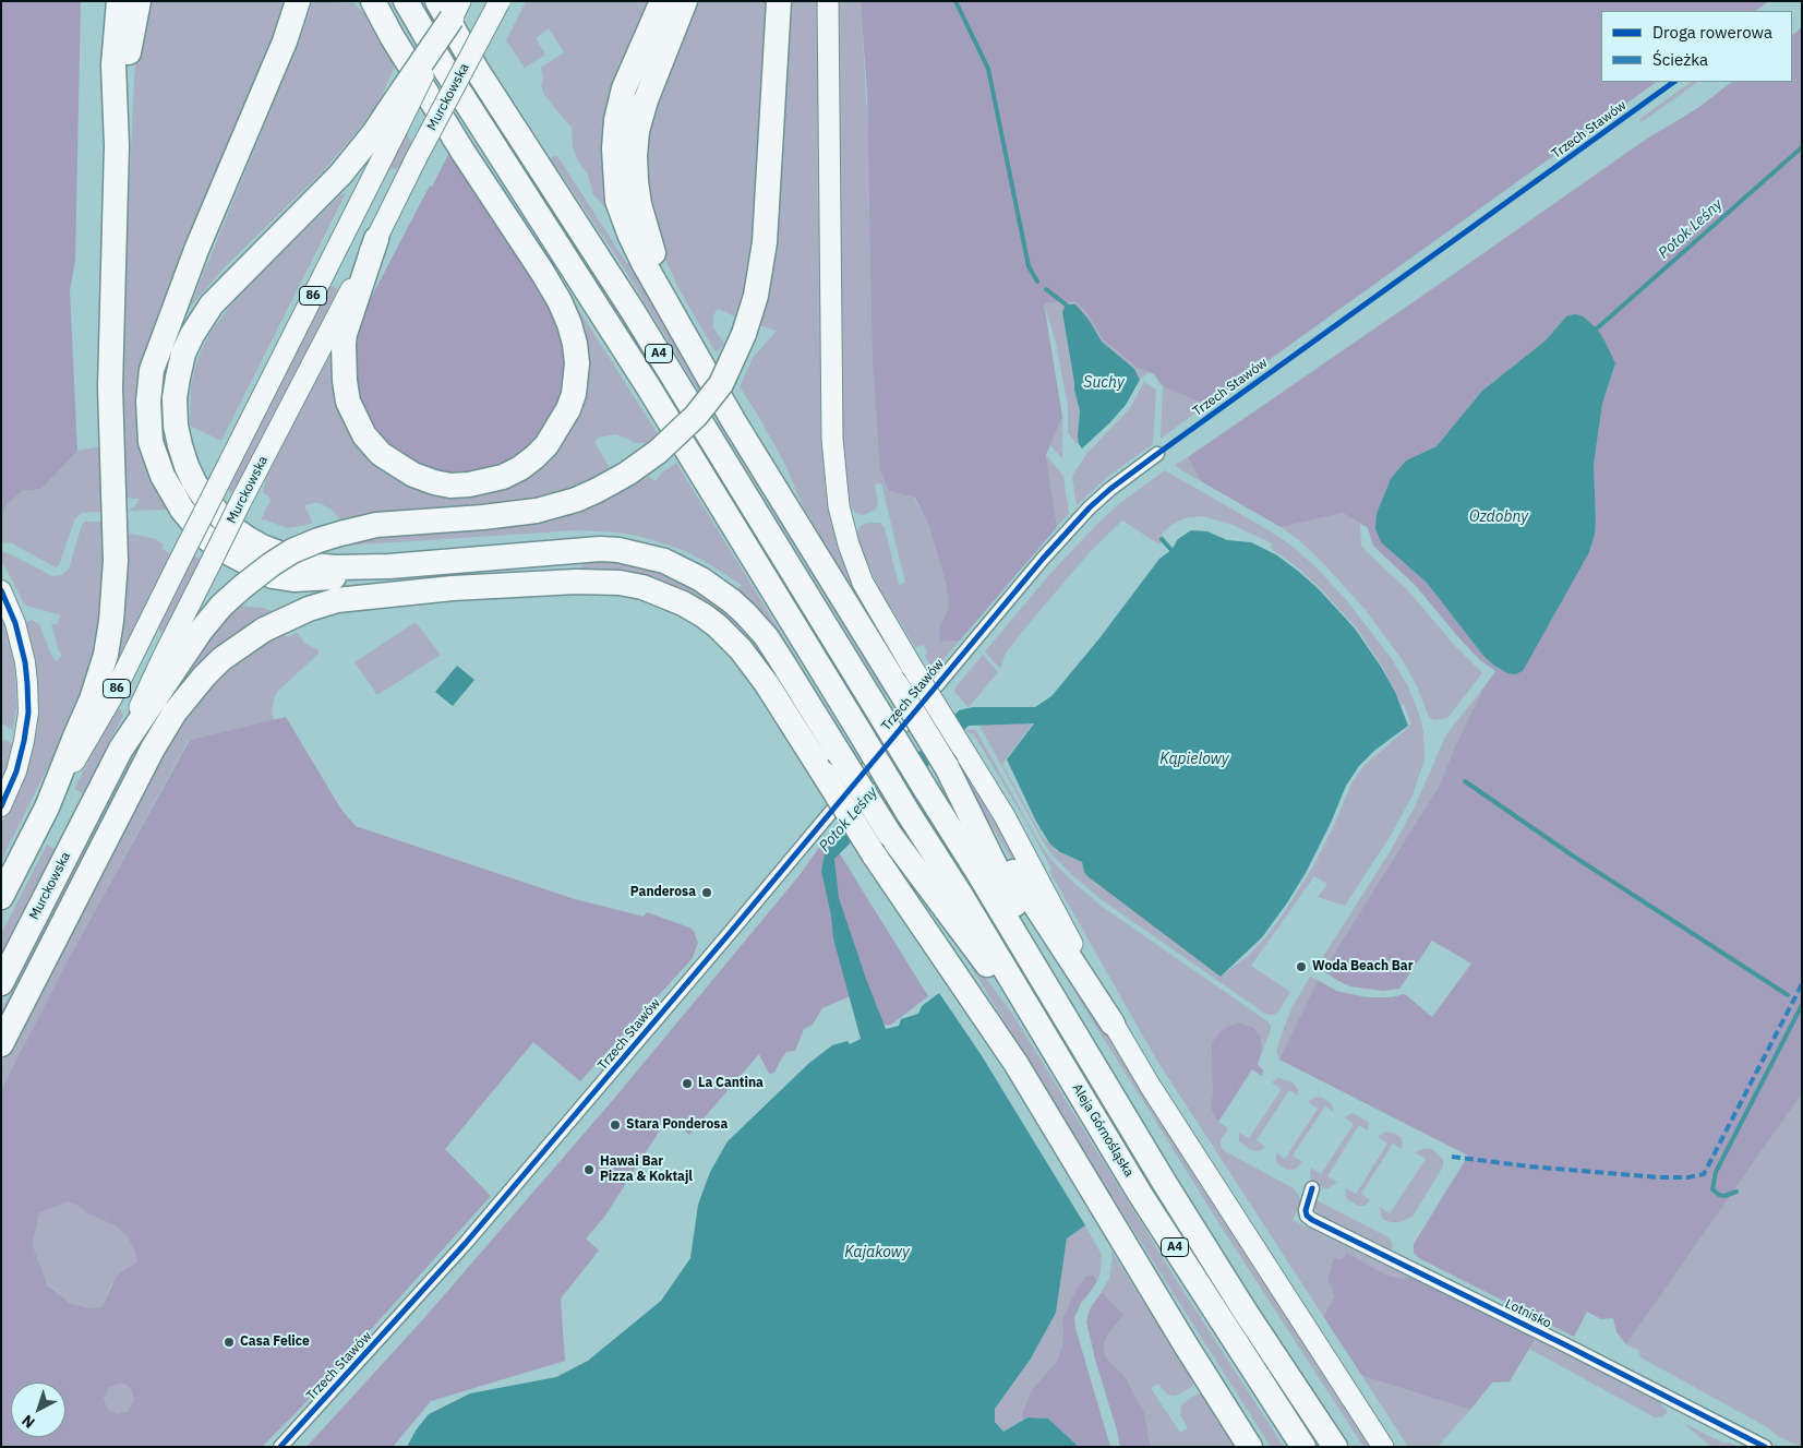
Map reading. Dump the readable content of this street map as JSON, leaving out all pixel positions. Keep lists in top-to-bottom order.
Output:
{
  "streets": {
    "highway": [
      "Murckowska",
      "86",
      "A4",
      "Aleja Górnośląska"
    ],
    "street": ["Trzech Stawów", "Lotnisko"]
  },
  "water": [
    "Potok Leśny",
    "Suchy",
    "Ozdobny",
    "Kąpielowy",
    "Kajakowy"
  ],
  "places": [
    "Panderosa",
    "Woda Beach Bar",
    "La Cantina",
    "Stara Ponderosa",
    "Hawai Bar Pizza & Koktajl",
    "Casa Felice"
  ],
  "legend": ["Droga rowerowa", "Ścieżka"],
  "north": "bottom left"
}
